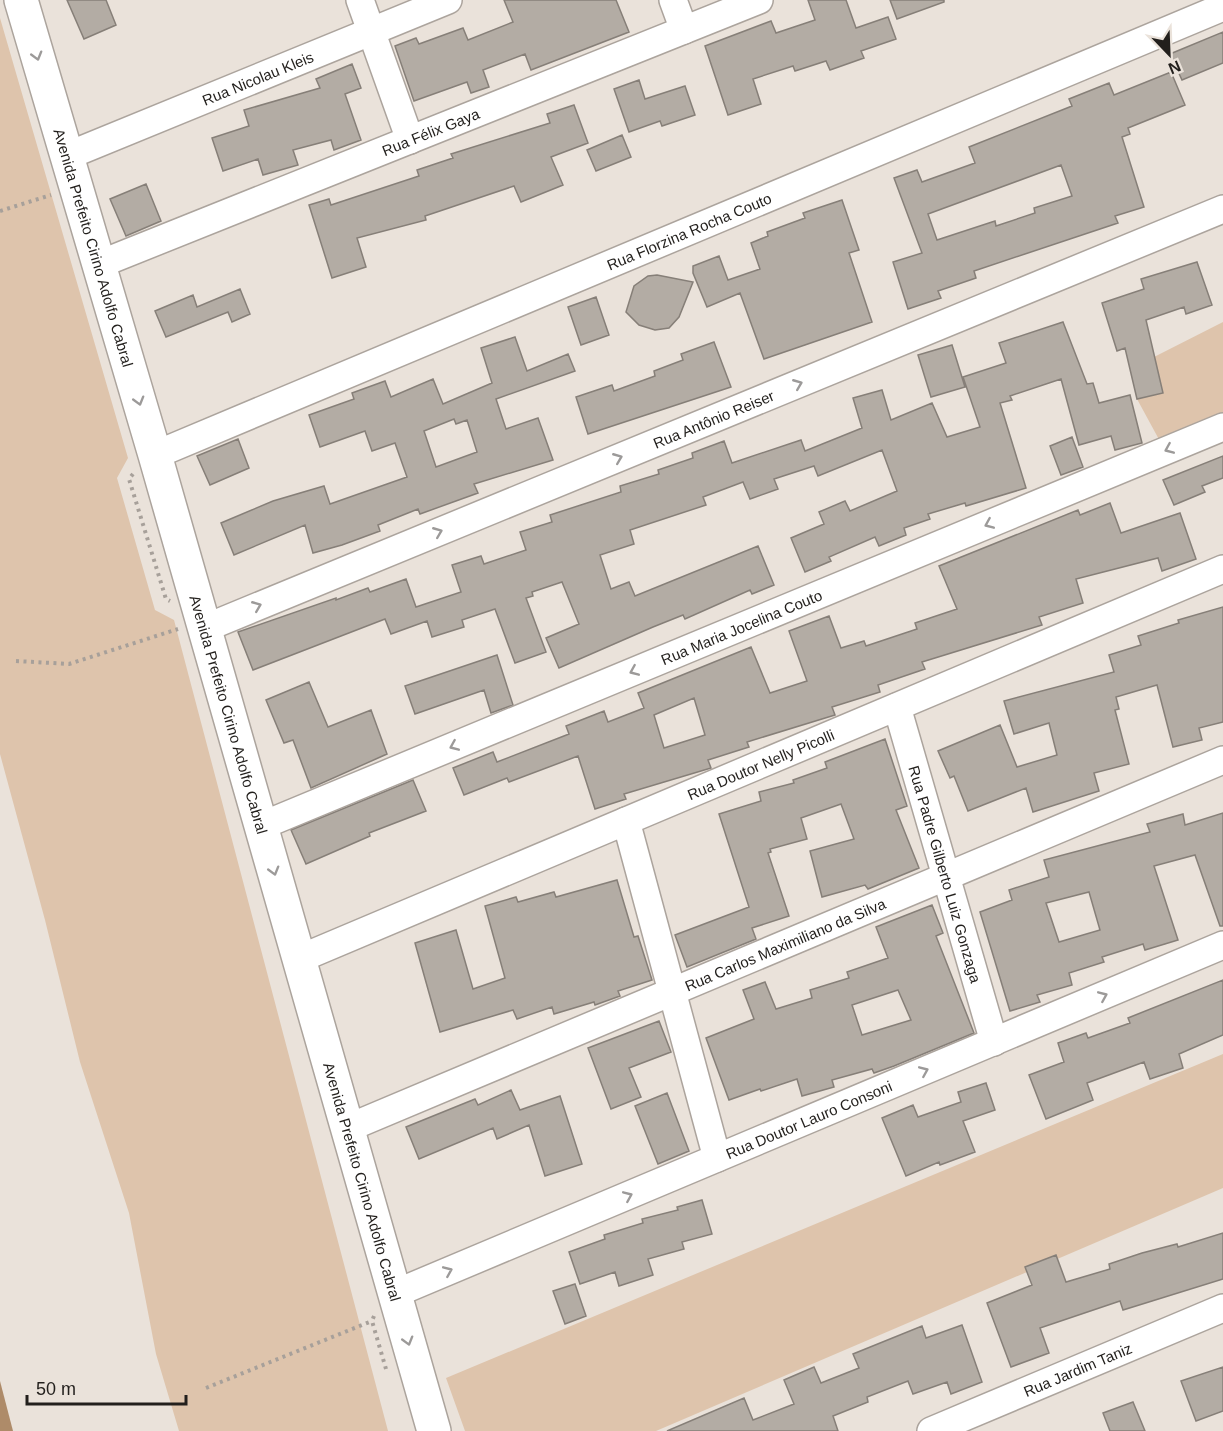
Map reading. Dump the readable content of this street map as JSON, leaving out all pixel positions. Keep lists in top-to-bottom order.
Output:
{
  "streets": {
    "main road": ["Avenida Prefeito Cirino Adolfo Cabral"],
    "street": [
      "Rua Nicolau Kleis",
      "Rua Félix Gaya",
      "Rua Florzina Rocha Couto",
      "Rua Antônio Reiser",
      "Rua Maria Jocelina Couto",
      "Rua Doutor Nelly Picolli",
      "Rua Padre Gilberto Luiz Gonzaga",
      "Rua Carlos Maximiliano da Silva",
      "Rua Doutor Lauro Consoni",
      "Rua Jardim Taniz"
    ]
  },
  "crossings": [
    ["Rua Nicolau Kleis", "Avenida Prefeito Cirino Adolfo Cabral"],
    ["Rua Félix Gaya", "Avenida Prefeito Cirino Adolfo Cabral"],
    ["Rua Florzina Rocha Couto", "Avenida Prefeito Cirino Adolfo Cabral"],
    ["Avenida Prefeito Cirino Adolfo Cabral", "Rua Antônio Reiser"],
    ["Avenida Prefeito Cirino Adolfo Cabral", "Rua Maria Jocelina Couto"],
    ["Avenida Prefeito Cirino Adolfo Cabral", "Rua Doutor Nelly Picolli"],
    ["Avenida Prefeito Cirino Adolfo Cabral", "Rua Carlos Maximiliano da Silva"],
    ["Avenida Prefeito Cirino Adolfo Cabral", "Rua Doutor Lauro Consoni"],
    ["Rua Doutor Nelly Picolli", "Rua Padre Gilberto Luiz Gonzaga"],
    ["Rua Padre Gilberto Luiz Gonzaga", "Rua Carlos Maximiliano da Silva"],
    ["Rua Padre Gilberto Luiz Gonzaga", "Rua Doutor Lauro Consoni"]
  ],
  "one_way": [
    "Avenida Prefeito Cirino Adolfo Cabral",
    "Rua Antônio Reiser",
    "Rua Maria Jocelina Couto",
    "Rua Doutor Lauro Consoni"
  ],
  "scale_bar": "50 m",
  "north": "bottom right"
}
